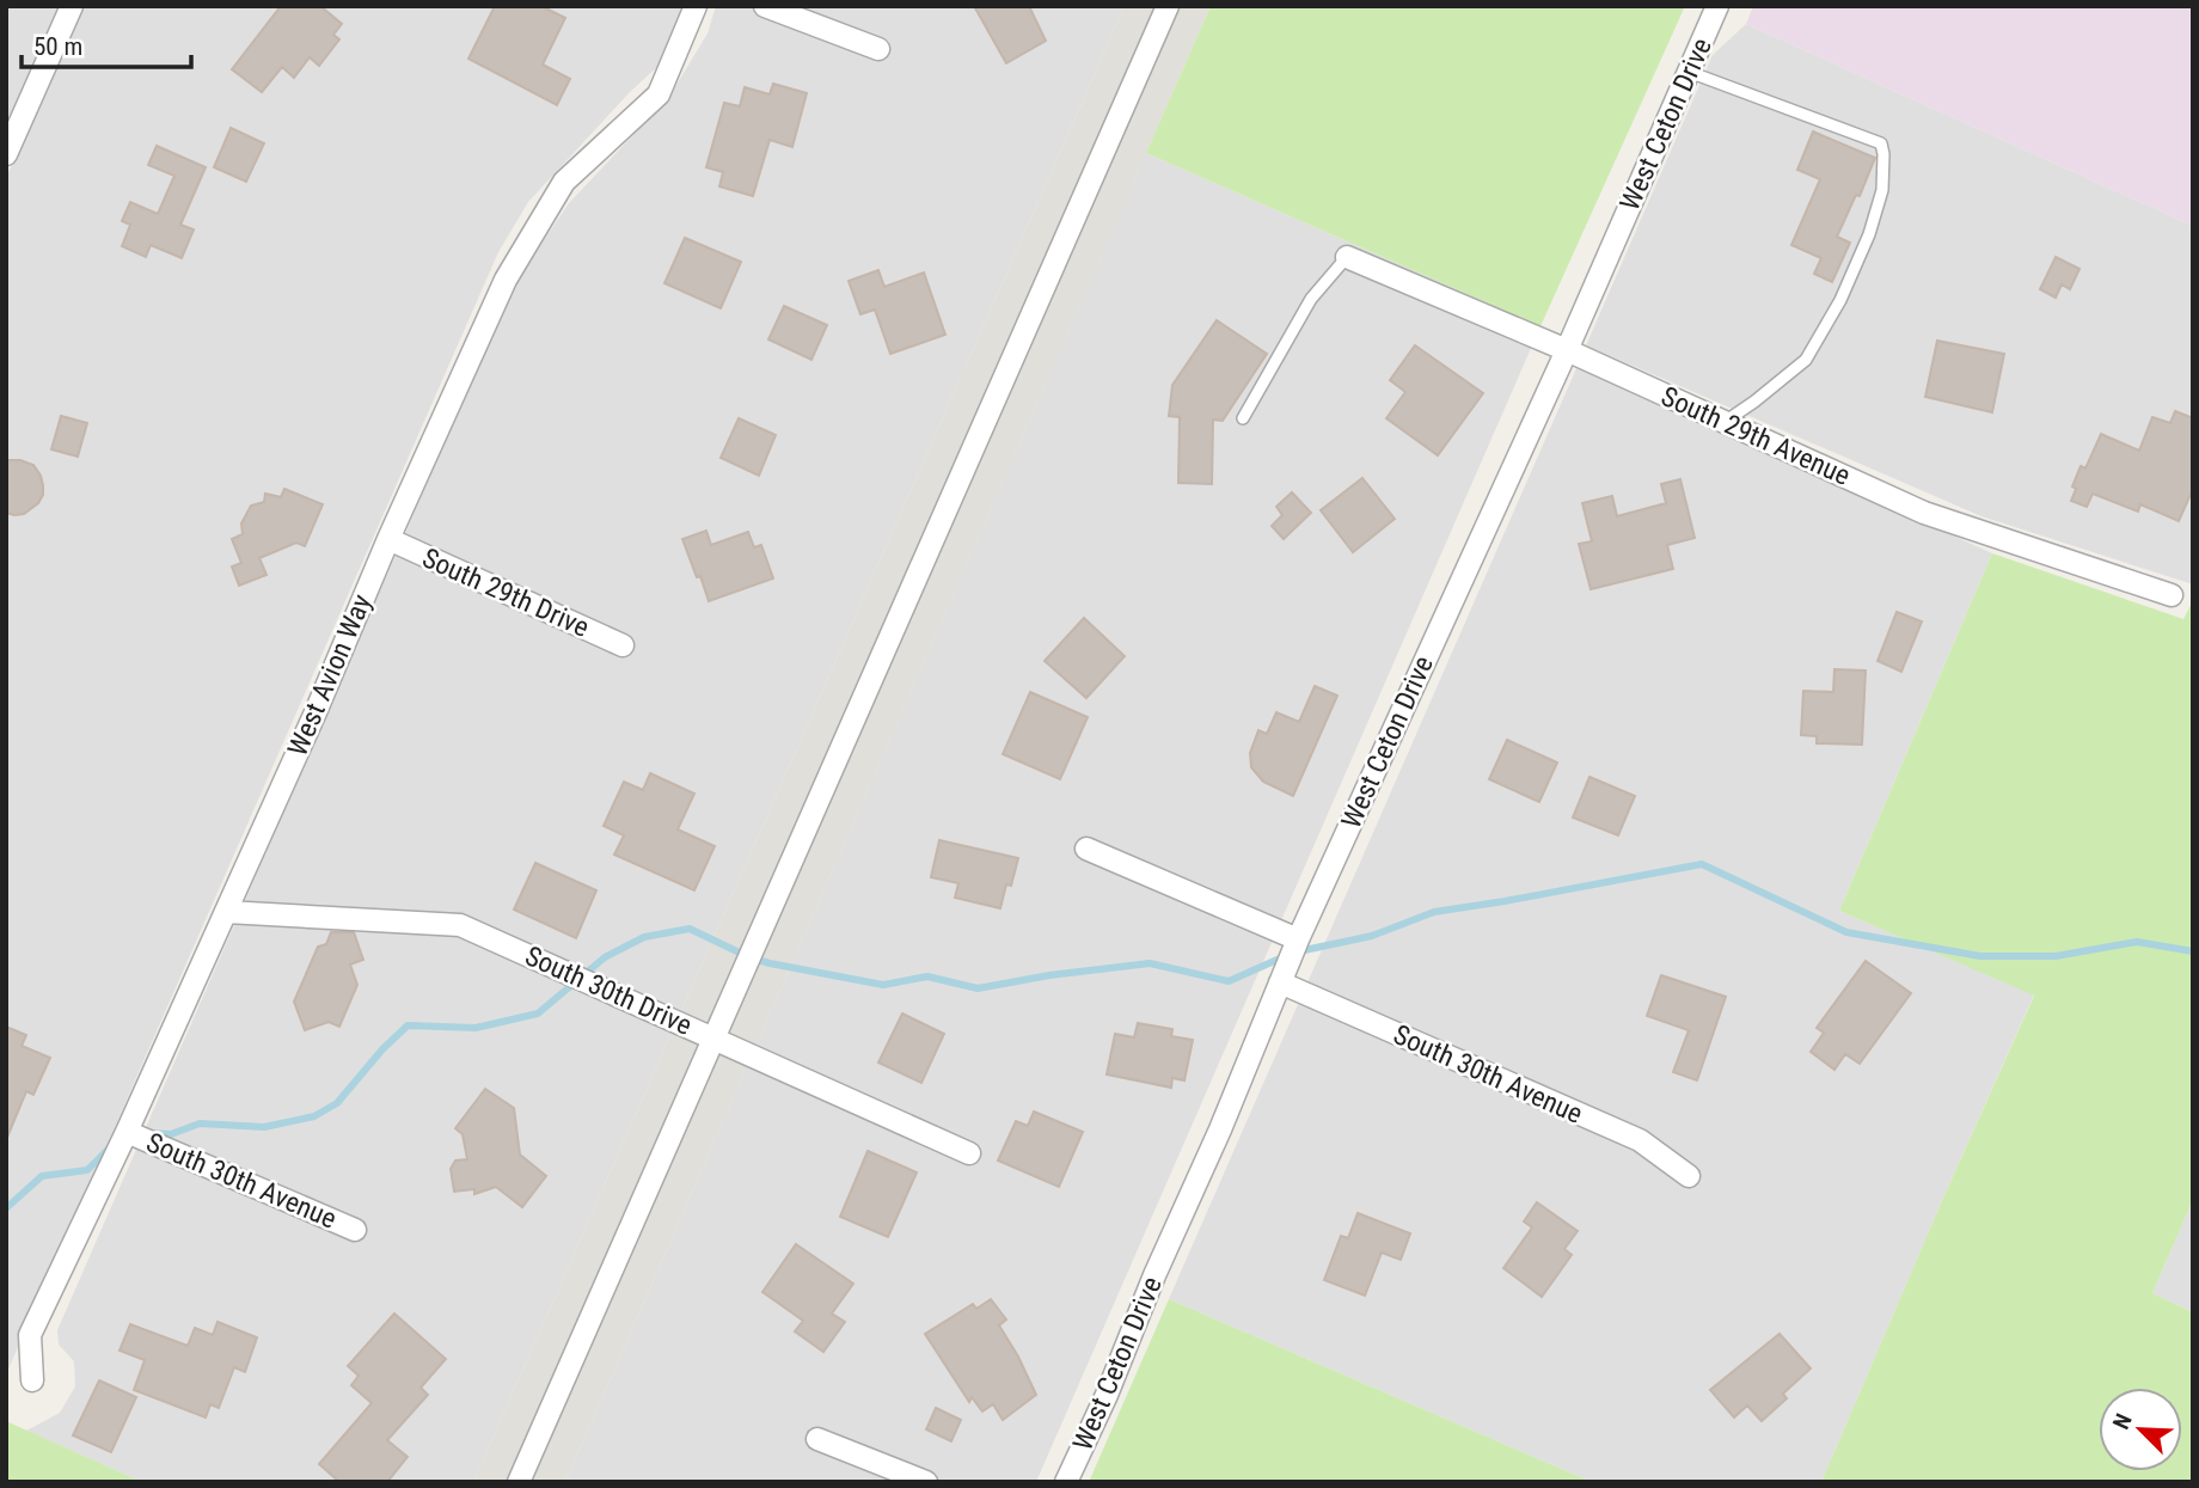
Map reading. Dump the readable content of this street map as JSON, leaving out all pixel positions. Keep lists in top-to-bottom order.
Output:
{
  "streets": {
    "street": [
      "West Ceton Drive",
      "South 29th Avenue",
      "South 29th Drive",
      "West Avion Way",
      "South 30th Drive",
      "South 30th Avenue"
    ]
  },
  "crossings": [
    ["West Ceton Drive", "South 29th Avenue"],
    ["West Ceton Drive", "South 30th Avenue"],
    ["South 29th Drive", "West Avion Way"],
    ["West Avion Way", "South 30th Drive"],
    ["West Avion Way", "South 30th Avenue"]
  ],
  "scale_bar": "50 m",
  "north": "top left"
}
